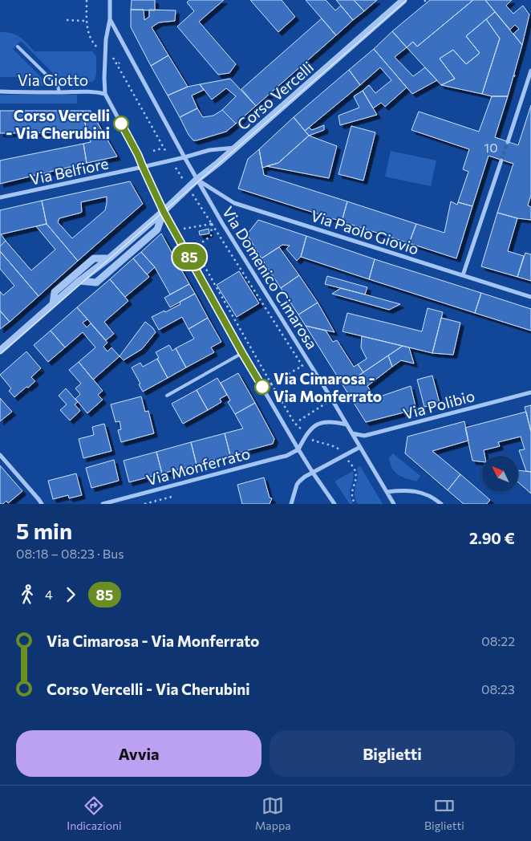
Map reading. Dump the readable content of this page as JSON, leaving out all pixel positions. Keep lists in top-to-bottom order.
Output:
{
  "streets": {
    "street": [
      "Via Giotto",
      "Corso Vercelli",
      "Via Belfiore",
      "Via Paolo Giovio",
      "Via Domenico Cimarosa",
      "Via Polibio",
      "Via Monferrato"
    ]
  },
  "crossings": [
    ["Corso Vercelli", "Via Belfiore"],
    ["Corso Vercelli", "Via Paolo Giovio"],
    ["Corso Vercelli", "Via Domenico Cimarosa"],
    ["Via Belfiore", "Via Domenico Cimarosa"],
    ["Via Paolo Giovio", "Via Domenico Cimarosa"],
    ["Via Domenico Cimarosa", "Via Polibio"]
  ],
  "places": ["Corso Vercelli - Via Cherubini", "Via Cimarosa - Via Monferrato"],
  "lines": ["bus line 85"],
  "house_numbers": ["10"],
  "north": "top left",
  "page": {
    "on_map": "85",
    "heading": ["5 min", "08:18 – 08:23 · Bus", "2.90 €"],
    "legs": ["4", "85"],
    "list": [
      {
        "name": "Via Cimarosa - Via Monferrato",
        "value": "08:22"
      },
      {
        "name": "Corso Vercelli - Via Cherubini",
        "value": "08:23"
      }
    ],
    "buttons": ["Avvia", "Biglietti"],
    "tabs": ["Indicazioni", "Mappa", "Biglietti"]
  }
}
